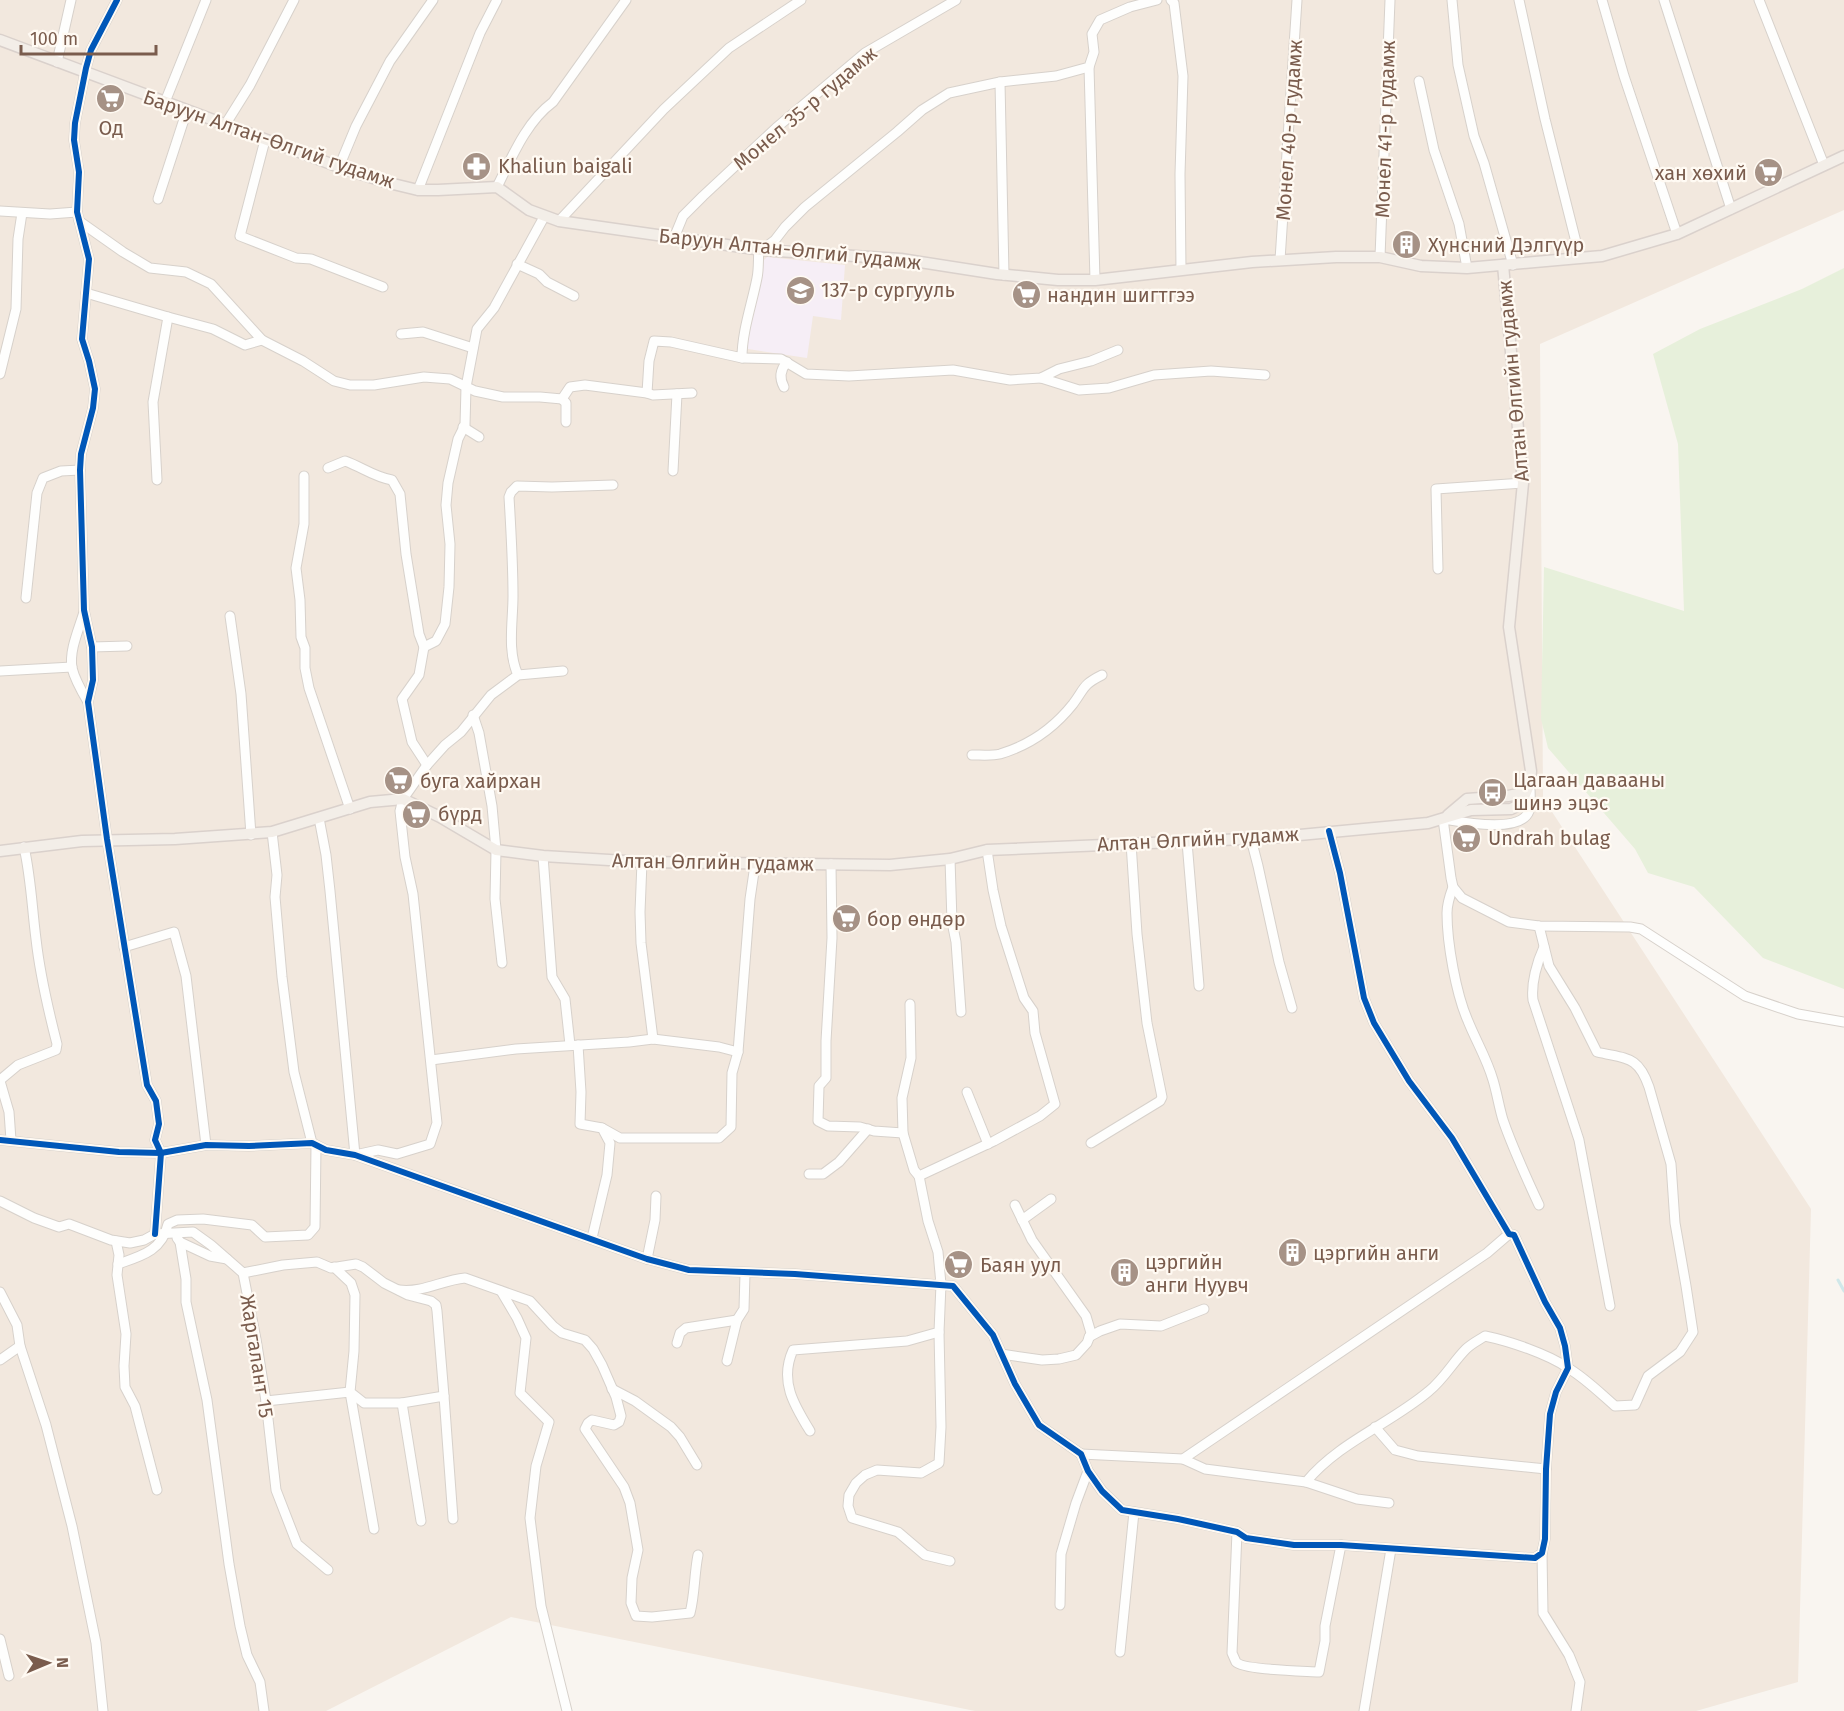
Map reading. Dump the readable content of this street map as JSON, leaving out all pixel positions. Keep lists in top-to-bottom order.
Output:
{
  "streets": {
    "main road": ["Баруун Алтан-Өлгий гудамж", "Алтан Өлгийн гудамж"],
    "street": [
      "Монел 35-р гудамж",
      "Монел 41-р гудамж",
      "Монел 40-р гудамж",
      "Жаргалант 15"
    ]
  },
  "crossings": [
    ["Монел 35-р гудамж", "Баруун Алтан-Өлгий гудамж"],
    ["Монел 41-р гудамж", "Баруун Алтан-Өлгий гудамж"],
    ["Монел 40-р гудамж", "Баруун Алтан-Өлгий гудамж"],
    ["Баруун Алтан-Өлгий гудамж", "Алтан Өлгийн гудамж"]
  ],
  "places": {
    "supermarket": [
      "Од",
      "хан хөхий",
      "нандин шигтгээ",
      "буга хайрхан",
      "бүрд",
      "Undrah bulag",
      "бор өндөр",
      "Баян уул"
    ],
    "pharmacy": ["Khaliun baigali"],
    "building": ["Хүнсний Дэлгүүр", "цэргийн анги", "цэргийн анги Нуувч"],
    "school or university": ["137-р сургууль"],
    "bus stop": ["Цагаан давааны шинэ эцэс"]
  },
  "scale_bar": "100 m",
  "north": "right"
}
